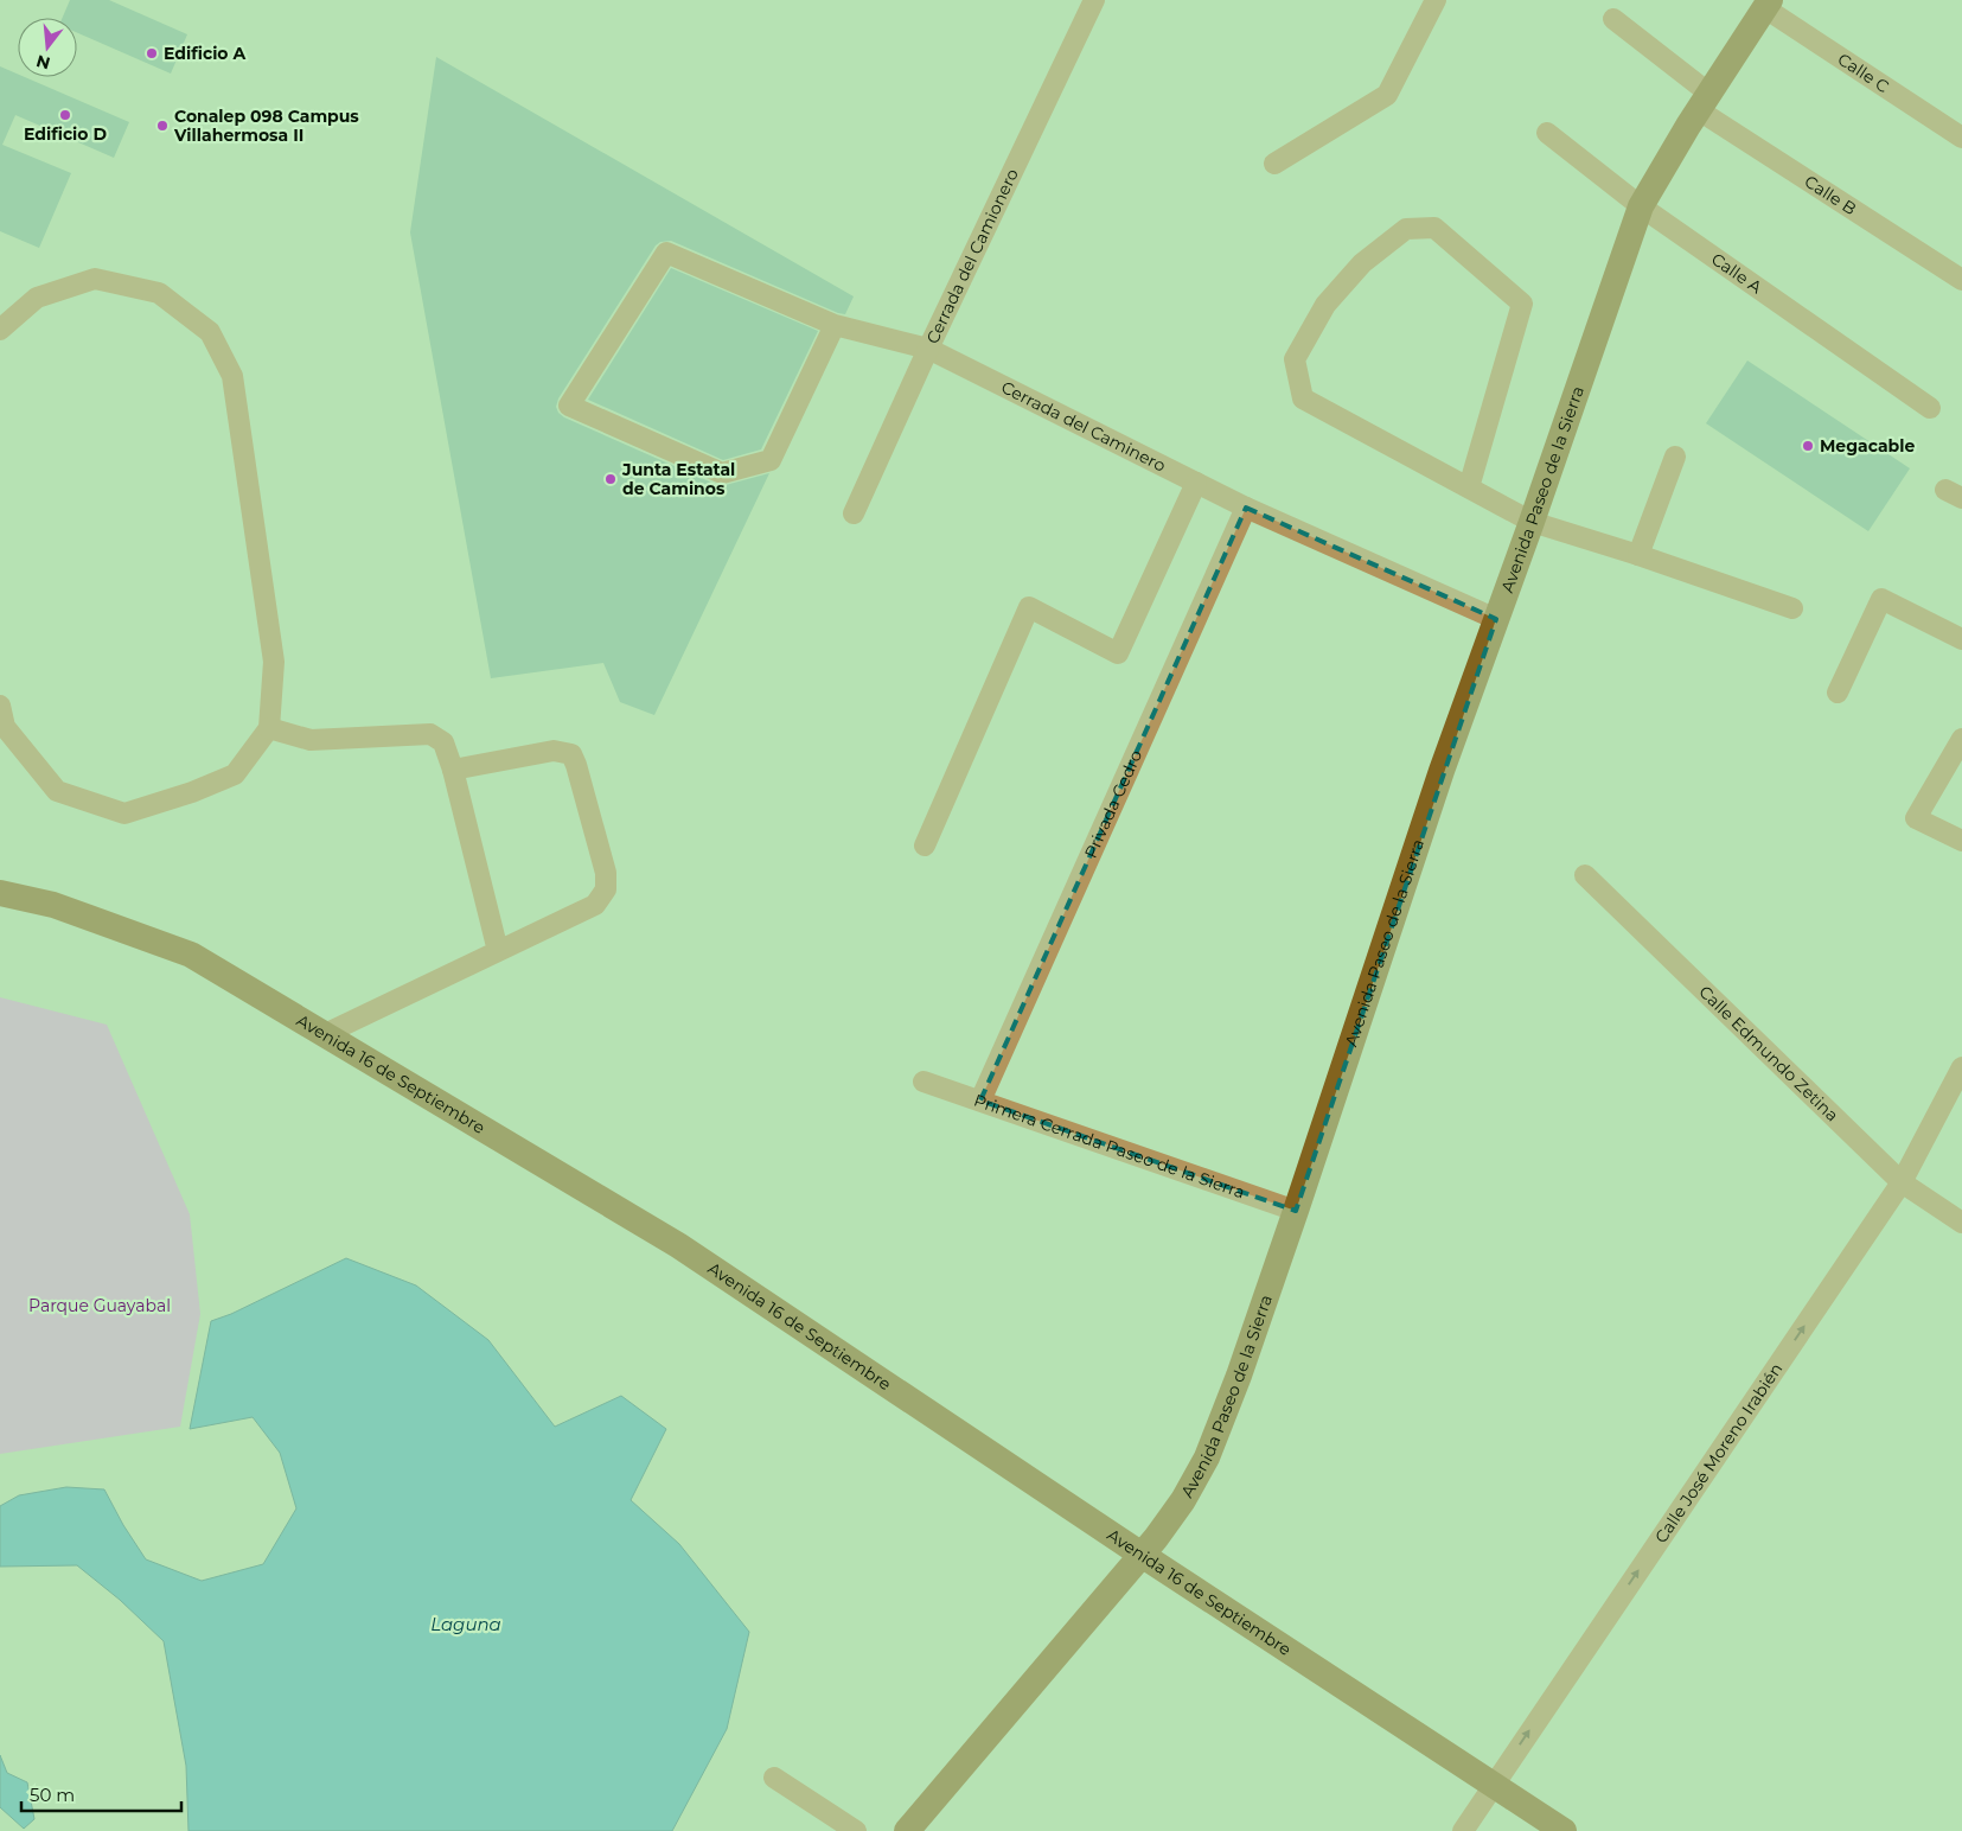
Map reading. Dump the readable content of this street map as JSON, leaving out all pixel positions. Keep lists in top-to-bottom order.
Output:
{
  "streets": {
    "main road": ["Avenida Paseo de la Sierra", "Avenida 16 de Septiembre"],
    "street": [
      "Calle C",
      "Calle B",
      "Cerrada del Camionero",
      "Calle A",
      "Cerrada del Caminero",
      "Privada Cedro",
      "Calle Edmundo Zetina",
      "Primera Cerrada Paseo de la Sierra",
      "Calle José Moreno Irabién"
    ]
  },
  "crossings": [
    ["Calle C", "Avenida Paseo de la Sierra"],
    ["Calle B", "Avenida Paseo de la Sierra"],
    ["Cerrada del Camionero", "Cerrada del Caminero"],
    ["Calle A", "Avenida Paseo de la Sierra"],
    ["Cerrada del Caminero", "Avenida Paseo de la Sierra"],
    ["Cerrada del Caminero", "Privada Cedro"],
    ["Avenida Paseo de la Sierra", "Avenida 16 de Septiembre"],
    ["Avenida Paseo de la Sierra", "Primera Cerrada Paseo de la Sierra"],
    ["Privada Cedro", "Primera Cerrada Paseo de la Sierra"],
    ["Calle Edmundo Zetina", "Calle José Moreno Irabién"],
    ["Avenida 16 de Septiembre", "Calle José Moreno Irabién"]
  ],
  "one_way": ["Calle José Moreno Irabién"],
  "water": ["Laguna"],
  "parks": ["Parque Guayabal"],
  "places": [
    "Edificio A",
    "Edificio D",
    "Conalep 098 Campus Villahermosa II",
    "Megacable",
    "Junta Estatal de Caminos"
  ],
  "scale_bar": "50 m",
  "north": "bottom"
}
